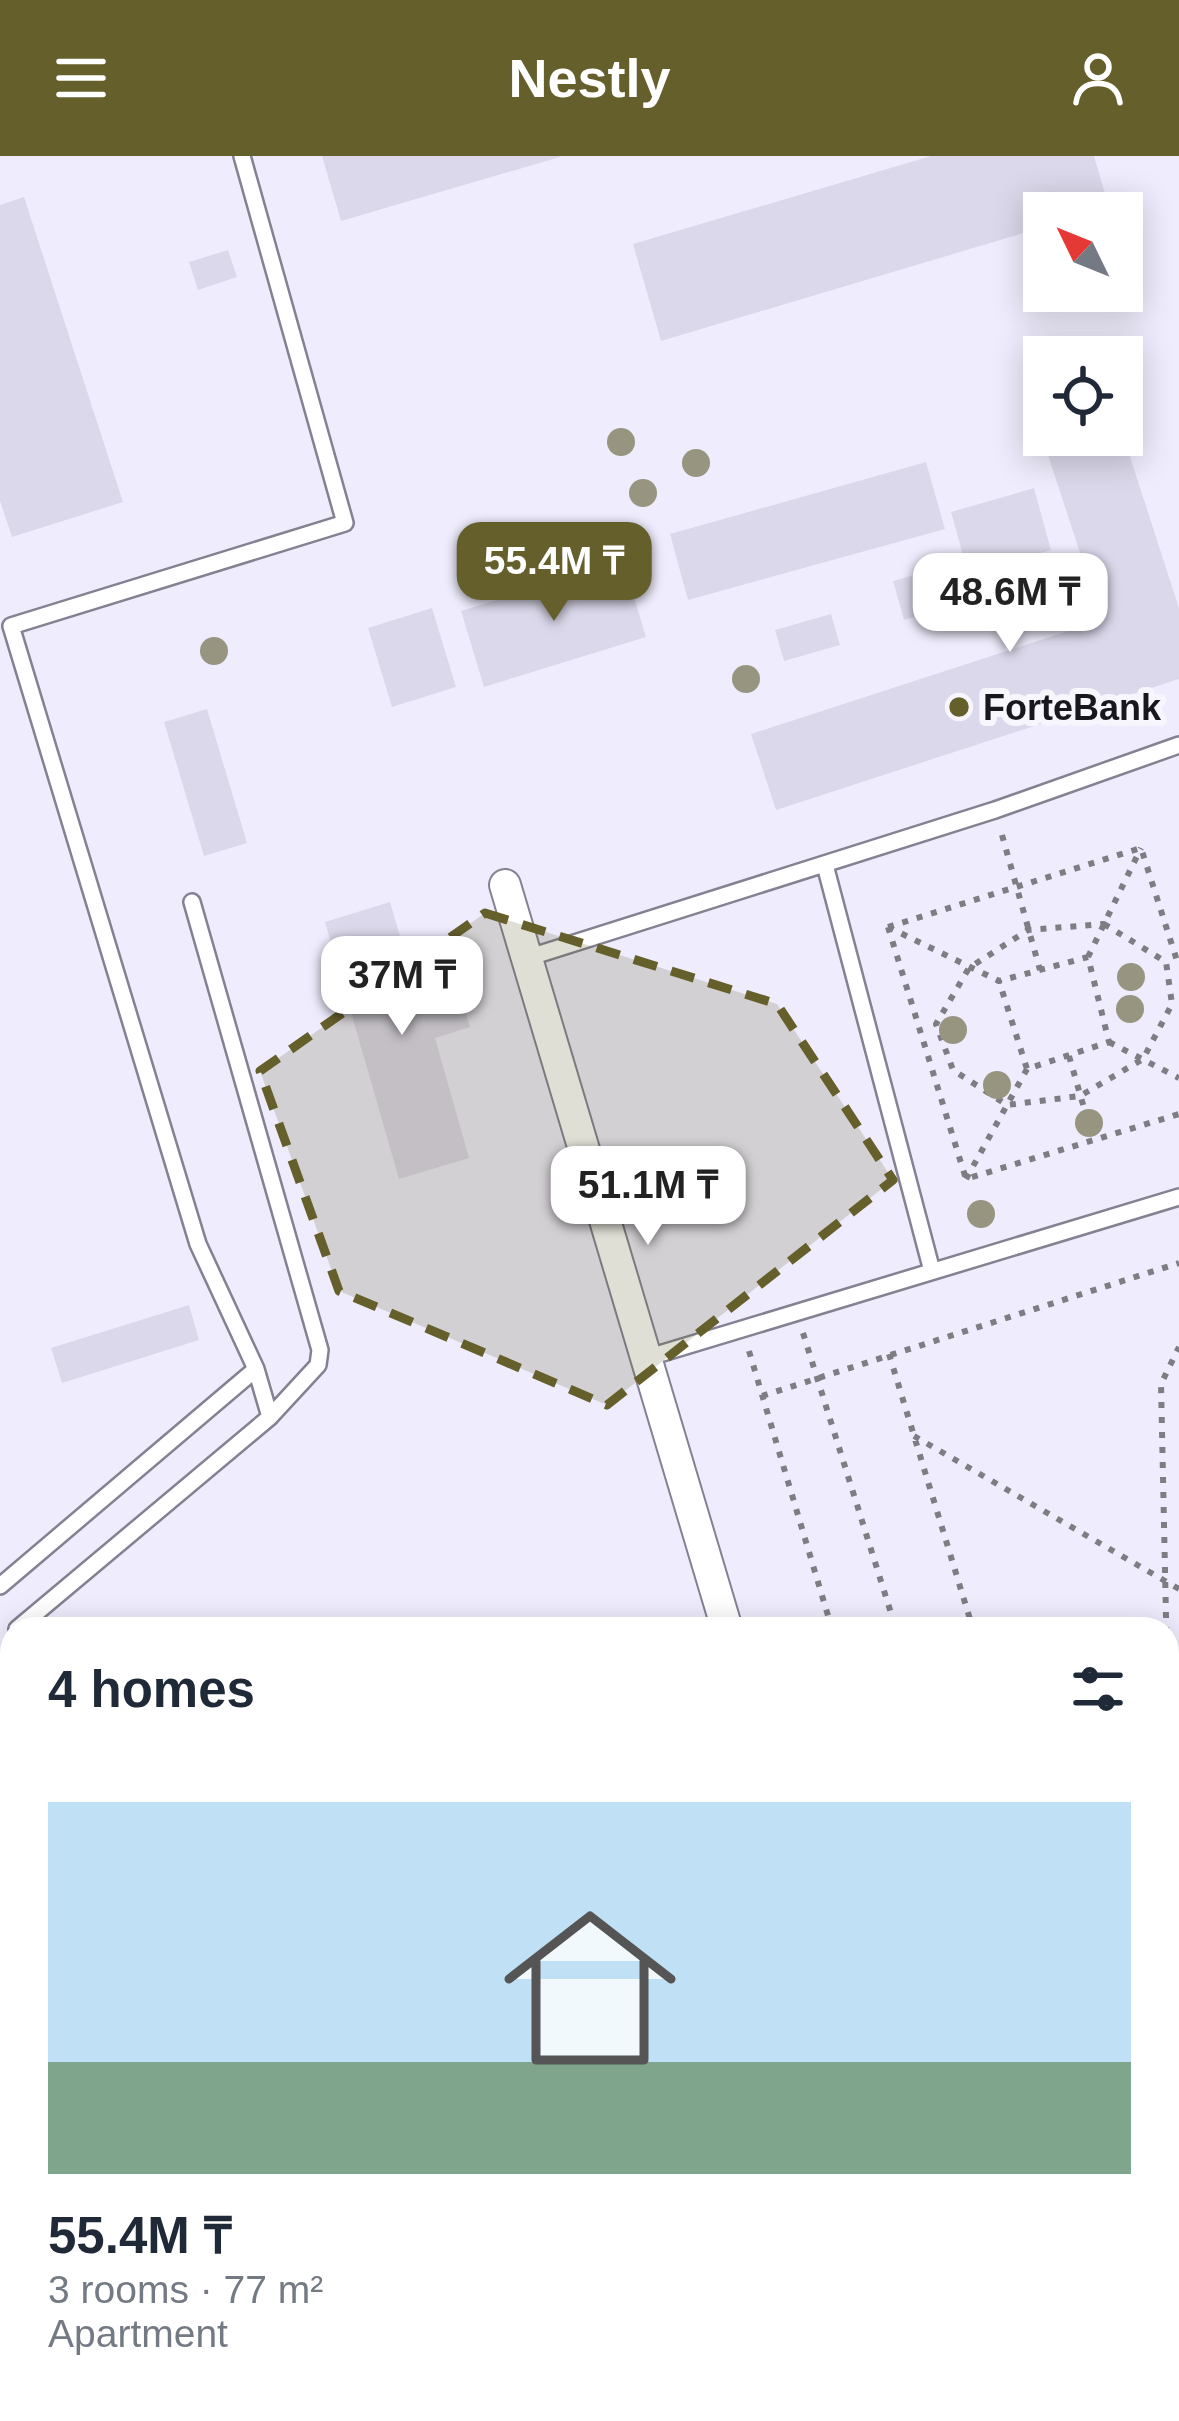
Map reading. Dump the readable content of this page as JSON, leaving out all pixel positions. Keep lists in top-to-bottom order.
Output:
{
  "places": ["ForteBank"],
  "north": "top left",
  "page": {
    "header": "Nestly",
    "price": [
      "55.4M ₸",
      "48.6M ₸",
      "37M ₸",
      "51.1M ₸"
    ],
    "heading": "4 homes",
    "list": [
      {
        "name": "55.4M ₸",
        "note": "3 rooms · 77 m² · Apartment"
      }
    ]
  }
}
